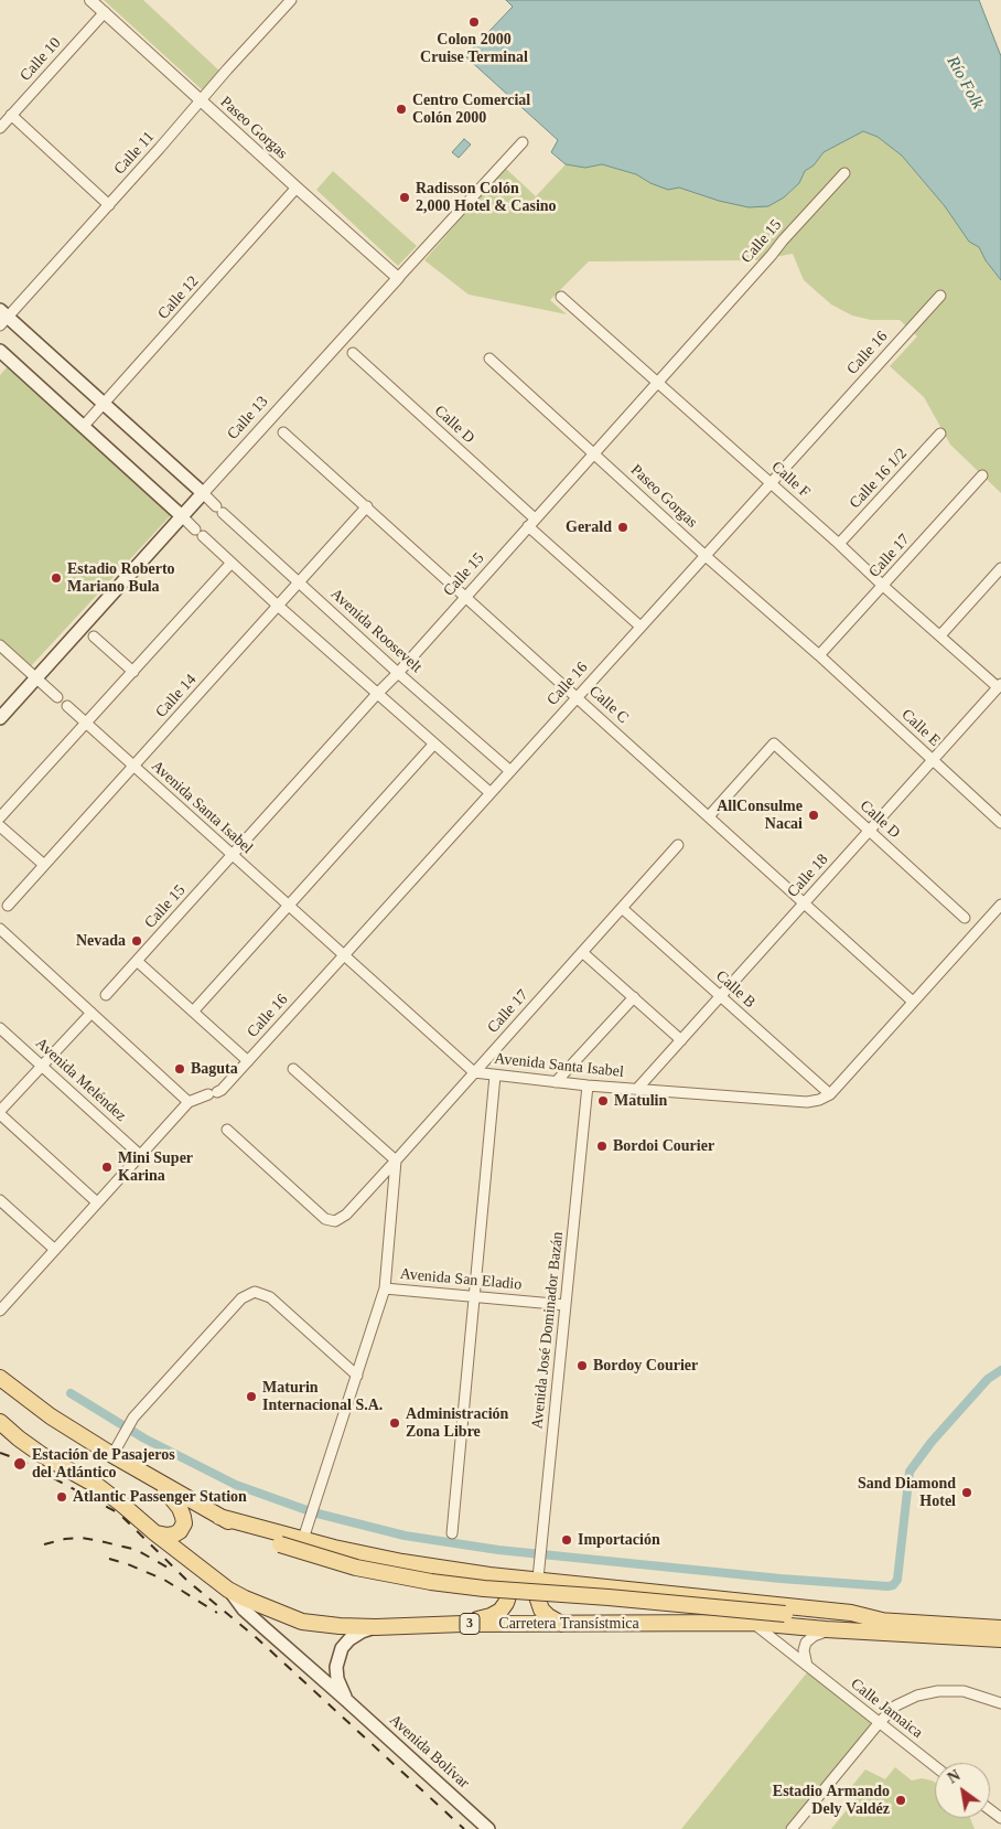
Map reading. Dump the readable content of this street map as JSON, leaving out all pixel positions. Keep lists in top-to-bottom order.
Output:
{
  "streets": {
    "main road": [
      "Calle 13",
      "Avenida Roosevelt",
      "3",
      "Carretera Transístmica",
      "Avenida Bolívar"
    ],
    "street": [
      "Calle 10",
      "Paseo Gorgas",
      "Calle 11",
      "Calle 15",
      "Calle 12",
      "Calle 16",
      "Calle D",
      "Calle 16 1/2",
      "Calle F",
      "Calle 17",
      "Calle 14",
      "Calle C",
      "Calle E",
      "Avenida Santa Isabel",
      "Calle 18",
      "Calle B",
      "Avenida Meléndez",
      "Avenida San Eladio",
      "Avenida José Dominador Bazán",
      "Calle Jamaica"
    ]
  },
  "crossings": [
    ["Calle 10", "Paseo Gorgas"],
    ["Paseo Gorgas", "Calle 11"],
    ["Paseo Gorgas", "Calle 15"],
    ["Paseo Gorgas", "Calle 12"],
    ["Paseo Gorgas", "Calle 16"],
    ["Paseo Gorgas", "Calle 13"],
    ["Paseo Gorgas", "Calle 17"],
    ["Paseo Gorgas", "Calle E"],
    ["Calle 11", "Avenida Roosevelt"],
    ["Calle 15", "Calle D"],
    ["Calle 15", "Calle F"],
    ["Calle 15", "Avenida Roosevelt"],
    ["Calle 15", "Calle C"],
    ["Calle 15", "Avenida Santa Isabel"],
    ["Calle 12", "Avenida Roosevelt"],
    ["Calle 16", "Calle D"],
    ["Calle 16", "Calle F"],
    ["Calle 16", "Avenida Roosevelt"],
    ["Calle 16", "Calle C"],
    ["Calle 16", "Avenida Santa Isabel"],
    ["Calle 16", "Avenida Meléndez"],
    ["Calle 13", "Calle D"],
    ["Calle 13", "Avenida Roosevelt"],
    ["Calle 13", "Calle C"],
    ["Calle D", "Calle C"],
    ["Calle D", "Calle 18"],
    ["Calle 16 1/2", "Calle F"],
    ["Calle F", "Calle 17"],
    ["Calle F", "Calle 18"],
    ["Calle 17", "Calle E"],
    ["Calle 17", "Avenida Santa Isabel"],
    ["Calle 17", "Calle B"],
    ["Avenida Roosevelt", "Calle 14"],
    ["Calle 14", "Calle C"],
    ["Calle 14", "Avenida Santa Isabel"],
    ["Calle C", "Calle 18"],
    ["Calle E", "Calle 18"],
    ["Avenida Santa Isabel", "Calle 18"],
    ["Avenida Santa Isabel", "Calle B"],
    ["Avenida Santa Isabel", "Avenida José Dominador Bazán"],
    ["Calle 18", "Calle B"],
    ["Avenida San Eladio", "Avenida José Dominador Bazán"],
    ["Carretera Transístmica", "Calle Jamaica"],
    ["Carretera Transístmica", "Avenida Bolívar"]
  ],
  "water": ["Río Folk"],
  "places": [
    "Colon 2000 Cruise Terminal",
    "Centro Comercial Colón 2000",
    "Radisson Colón 2,000 Hotel & Casino",
    "Gerald",
    "Estadio Roberto Mariano Bula",
    "AllConsulme Nacai",
    "Nevada",
    "Baguta",
    "Matulin",
    "Bordoi Courier",
    "Mini Super Karina",
    "Bordoy Courier",
    "Maturin Internacional S.A.",
    "Administración Zona Libre",
    "Estación de Pasajeros del Atlántico",
    "Sand Diamond Hotel",
    "Atlantic Passenger Station",
    "Importación",
    "Estadio Armando Dely Valdéz"
  ],
  "north": "top left"
}
